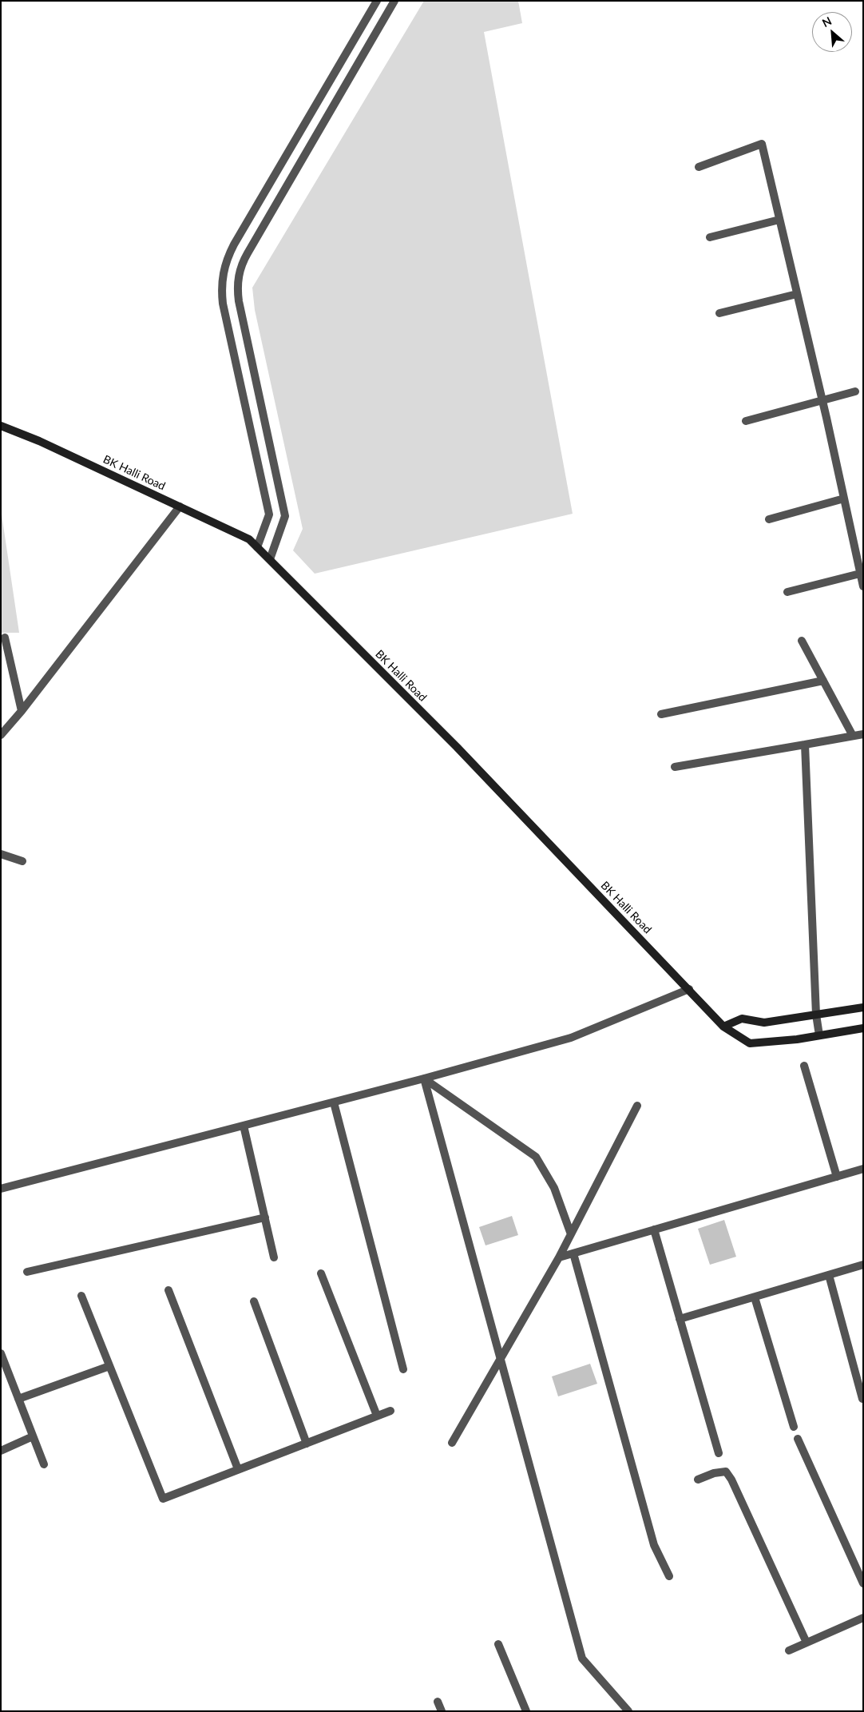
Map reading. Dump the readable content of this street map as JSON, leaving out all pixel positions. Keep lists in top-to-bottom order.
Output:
{
  "streets": {
    "main road": ["BK Halli Road"]
  },
  "north": "top left"
}
